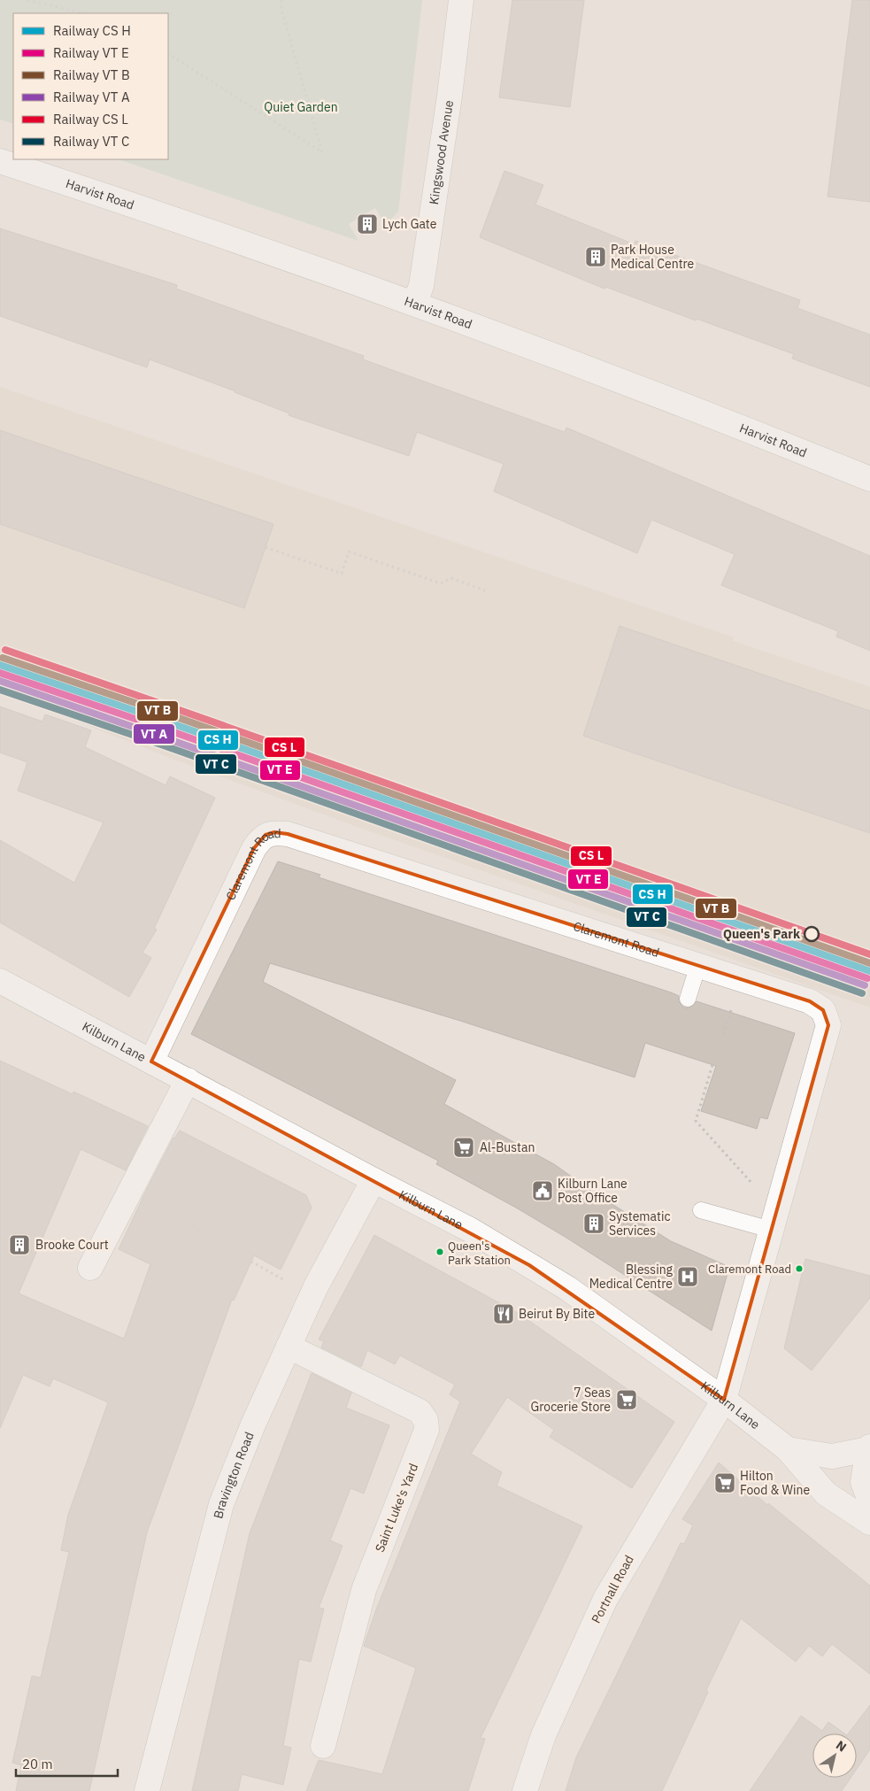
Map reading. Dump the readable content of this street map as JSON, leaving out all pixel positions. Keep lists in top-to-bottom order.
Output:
{
  "streets": {
    "street": [
      "Kingswood Avenue",
      "Harvist Road",
      "Claremont Road",
      "Kilburn Lane",
      "Bravington Road",
      "Saint Luke's Yard",
      "Portnall Road"
    ]
  },
  "crossings": [
    ["Kingswood Avenue", "Harvist Road"],
    ["Claremont Road", "Kilburn Lane"],
    ["Claremont Road", "Portnall Road"],
    ["Kilburn Lane", "Bravington Road"],
    ["Kilburn Lane", "Portnall Road"],
    ["Bravington Road", "Saint Luke's Yard"]
  ],
  "parks": ["Quiet Garden"],
  "places": {
    "building": [
      "Lych Gate",
      "Park House Medical Centre",
      "Systematic Services",
      "Brooke Court"
    ],
    "other": ["Queen's Park", "Queen's Park Station", "Claremont Road"],
    "supermarket": ["Al-Bustan", "7 Seas Grocerie Store", "Hilton Food & Wine"],
    "public building": ["Kilburn Lane Post Office"],
    "hospital": ["Blessing Medical Centre"],
    "restaurant": ["Beirut By Bite"]
  },
  "legend": [
    "Railway CS H",
    "Railway VT E",
    "Railway VT B",
    "Railway VT A",
    "Railway CS L",
    "Railway VT C"
  ],
  "scale_bar": "20 m",
  "north": "top right"
}
